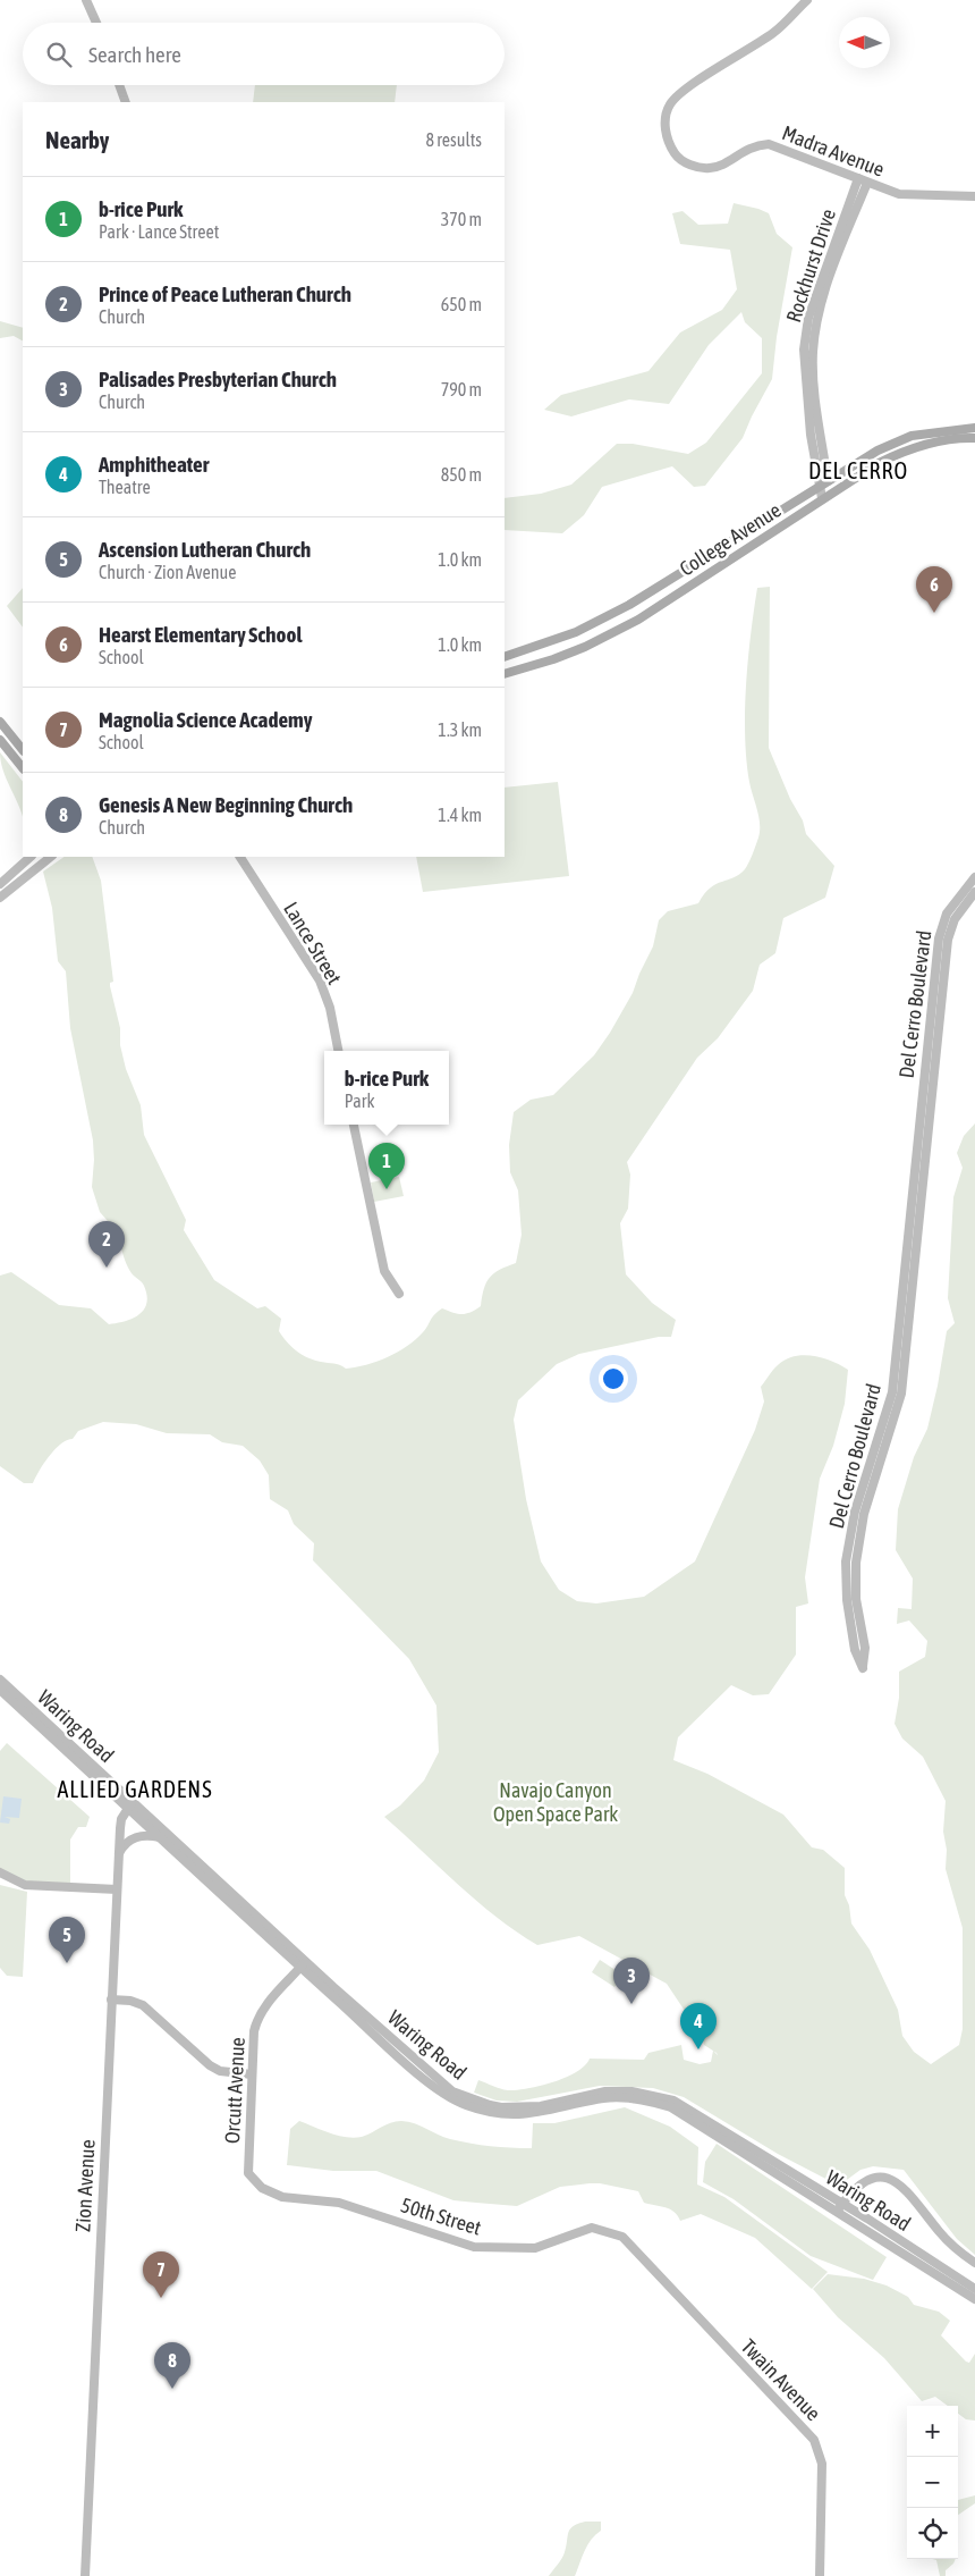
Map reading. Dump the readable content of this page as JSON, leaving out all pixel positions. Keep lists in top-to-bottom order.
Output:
{
  "streets": {
    "main road": ["College Avenue"],
    "street": [
      "Madra Avenue",
      "Rockhurst Drive",
      "Lance Street",
      "Del Cerro Boulevard",
      "Waring Road",
      "Orcutt Avenue",
      "Zion Avenue",
      "50th Street",
      "Twain Avenue"
    ]
  },
  "crossings": [
    ["Madra Avenue", "Rockhurst Drive"],
    ["Rockhurst Drive", "College Avenue"],
    ["Waring Road", "Orcutt Avenue"],
    ["Waring Road", "Zion Avenue"],
    ["Orcutt Avenue", "50th Street"],
    ["50th Street", "Twain Avenue"]
  ],
  "districts": ["DEL CERRO", "ALLIED GARDENS"],
  "parks": ["Navajo Canyon Open Space Park"],
  "north": "left",
  "page": {
    "search": "Search here",
    "heading": ["Nearby", "8 results"],
    "list": [
      {
        "mark": "1",
        "name": "b-rice Purk",
        "note": "Park · Lance Street",
        "value": "370 m"
      },
      {
        "mark": "2",
        "name": "Prince of Peace Lutheran Church",
        "note": "Church",
        "value": "650 m"
      },
      {
        "mark": "3",
        "name": "Palisades Presbyterian Church",
        "note": "Church",
        "value": "790 m"
      },
      {
        "mark": "4",
        "name": "Amphitheater",
        "note": "Theatre",
        "value": "850 m"
      },
      {
        "mark": "5",
        "name": "Ascension Lutheran Church",
        "note": "Church · Zion Avenue",
        "value": "1.0 km"
      },
      {
        "mark": "6",
        "name": "Hearst Elementary School",
        "note": "School",
        "value": "1.0 km"
      },
      {
        "mark": "7",
        "name": "Magnolia Science Academy",
        "note": "School",
        "value": "1.3 km"
      },
      {
        "mark": "8",
        "name": "Genesis A New Beginning Church",
        "note": "Church",
        "value": "1.4 km"
      }
    ],
    "pins": [
      "6",
      "1",
      "2",
      "5",
      "3",
      "4",
      "7",
      "8"
    ],
    "popup": ["b-rice Purk", "Park"],
    "map_buttons": ["+", "−"]
  }
}
